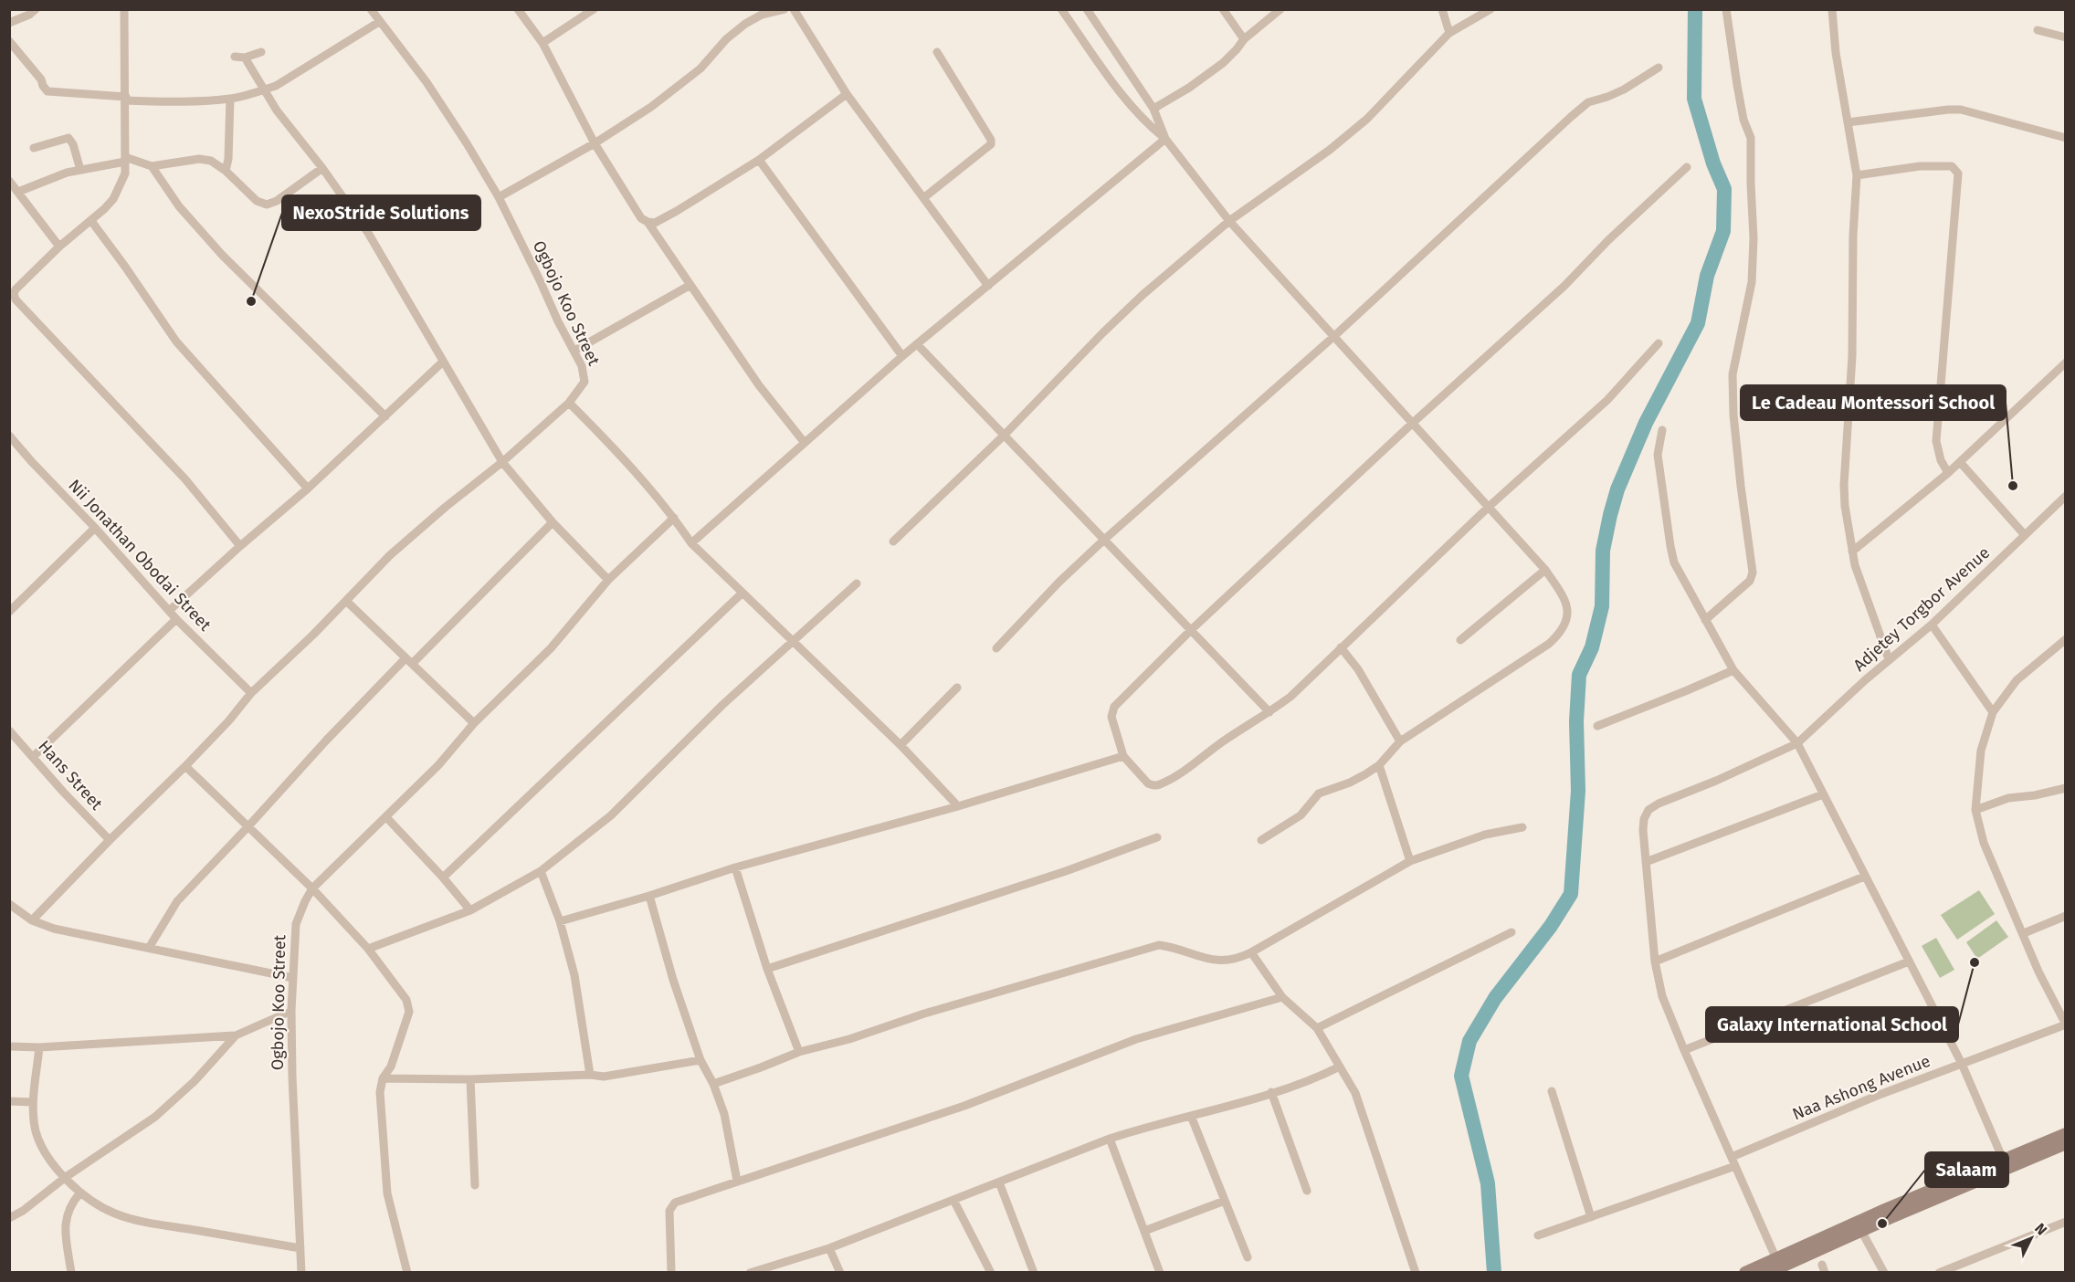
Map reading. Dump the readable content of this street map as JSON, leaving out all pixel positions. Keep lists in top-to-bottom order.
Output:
{
  "streets": {
    "street": [
      "Ogbojo Koo Street",
      "Nii Jonathan Obodai Street",
      "Adjetey Torgbor Avenue",
      "Hans Street",
      "Naa Ashong Avenue"
    ]
  },
  "crossings": [
    ["Ogbojo Koo Street", "Nii Jonathan Obodai Street"]
  ],
  "places": [
    "NexoStride Solutions",
    "Le Cadeau Montessori School",
    "Galaxy International School",
    "Salaam"
  ],
  "north": "top right"
}
